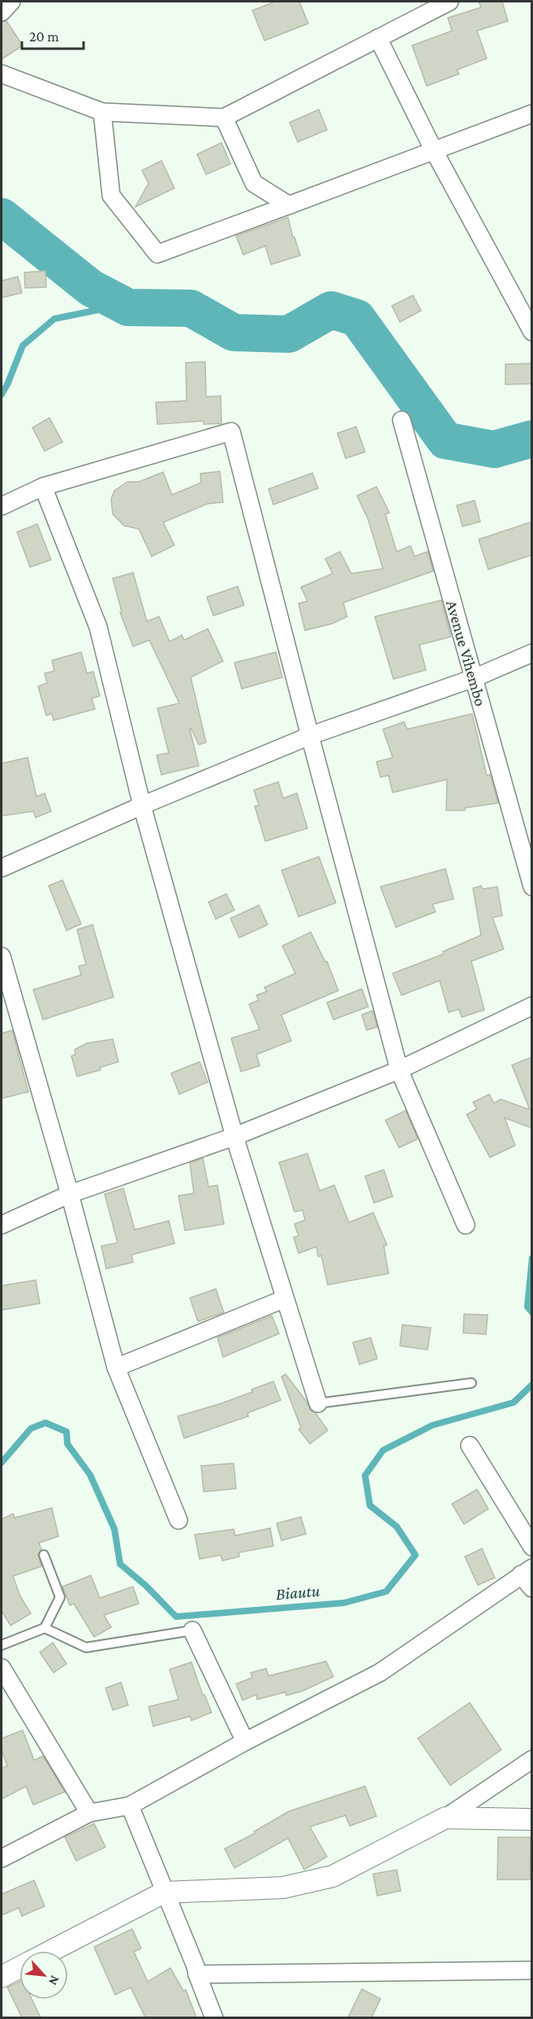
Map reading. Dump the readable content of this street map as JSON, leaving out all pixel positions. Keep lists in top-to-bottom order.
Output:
{
  "streets": {
    "street": ["Avenue Vihembo"]
  },
  "water": ["Biautu"],
  "scale_bar": "20 m",
  "north": "bottom right"
}
